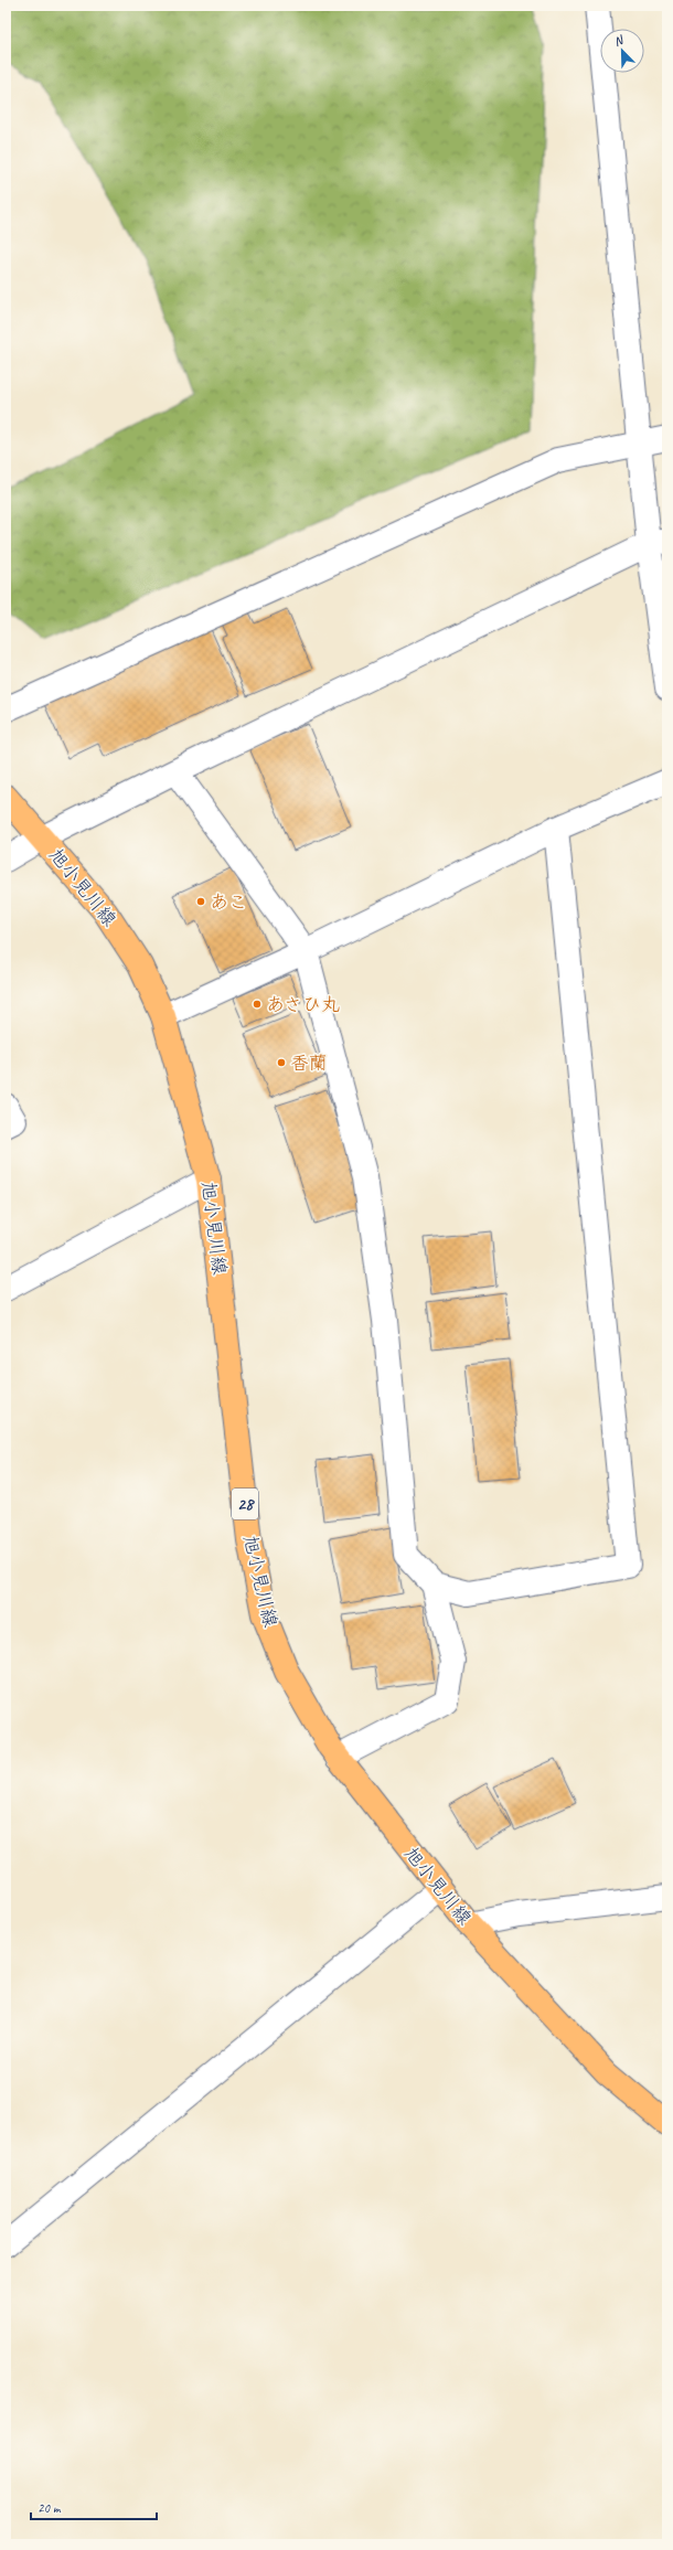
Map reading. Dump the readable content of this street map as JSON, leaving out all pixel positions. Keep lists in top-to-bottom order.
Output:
{
  "streets": {
    "main road": ["旭小見川線", "28"]
  },
  "places": ["あこ", "あさひ丸", "香蘭"],
  "scale_bar": "20 m",
  "north": "top left"
}
